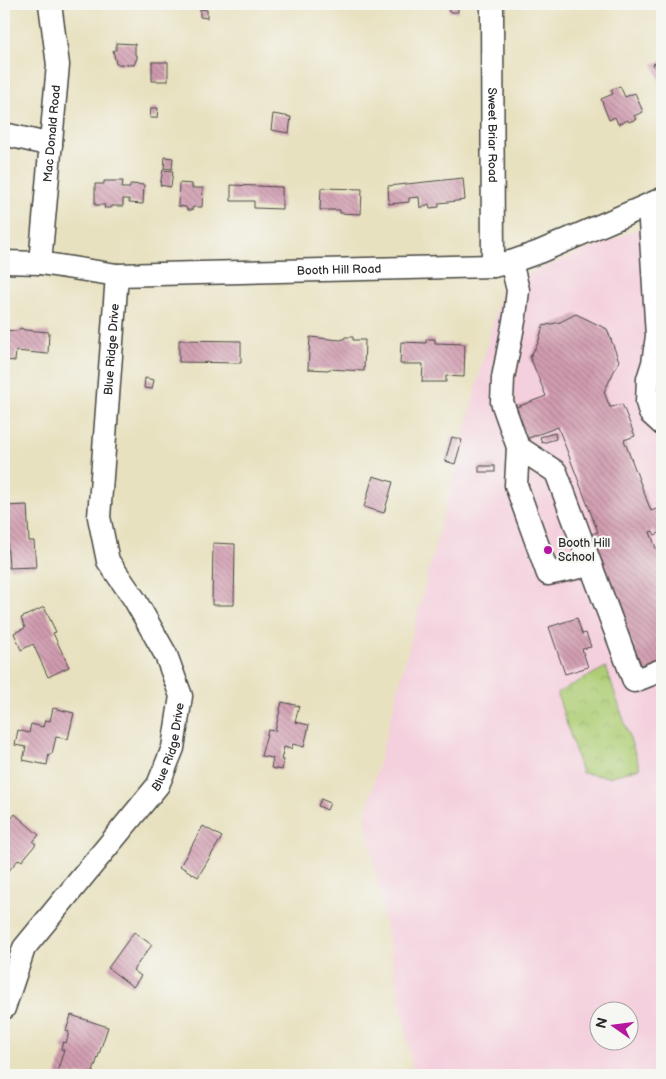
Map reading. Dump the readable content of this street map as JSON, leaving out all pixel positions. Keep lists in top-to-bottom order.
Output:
{
  "streets": {
    "street": [
      "Mac Donald Road",
      "Sweet Briar Road",
      "Booth Hill Road",
      "Blue Ridge Drive"
    ]
  },
  "crossings": [
    ["Mac Donald Road", "Booth Hill Road"],
    ["Sweet Briar Road", "Booth Hill Road"],
    ["Booth Hill Road", "Blue Ridge Drive"]
  ],
  "places": ["Booth Hill School"],
  "north": "left"
}
